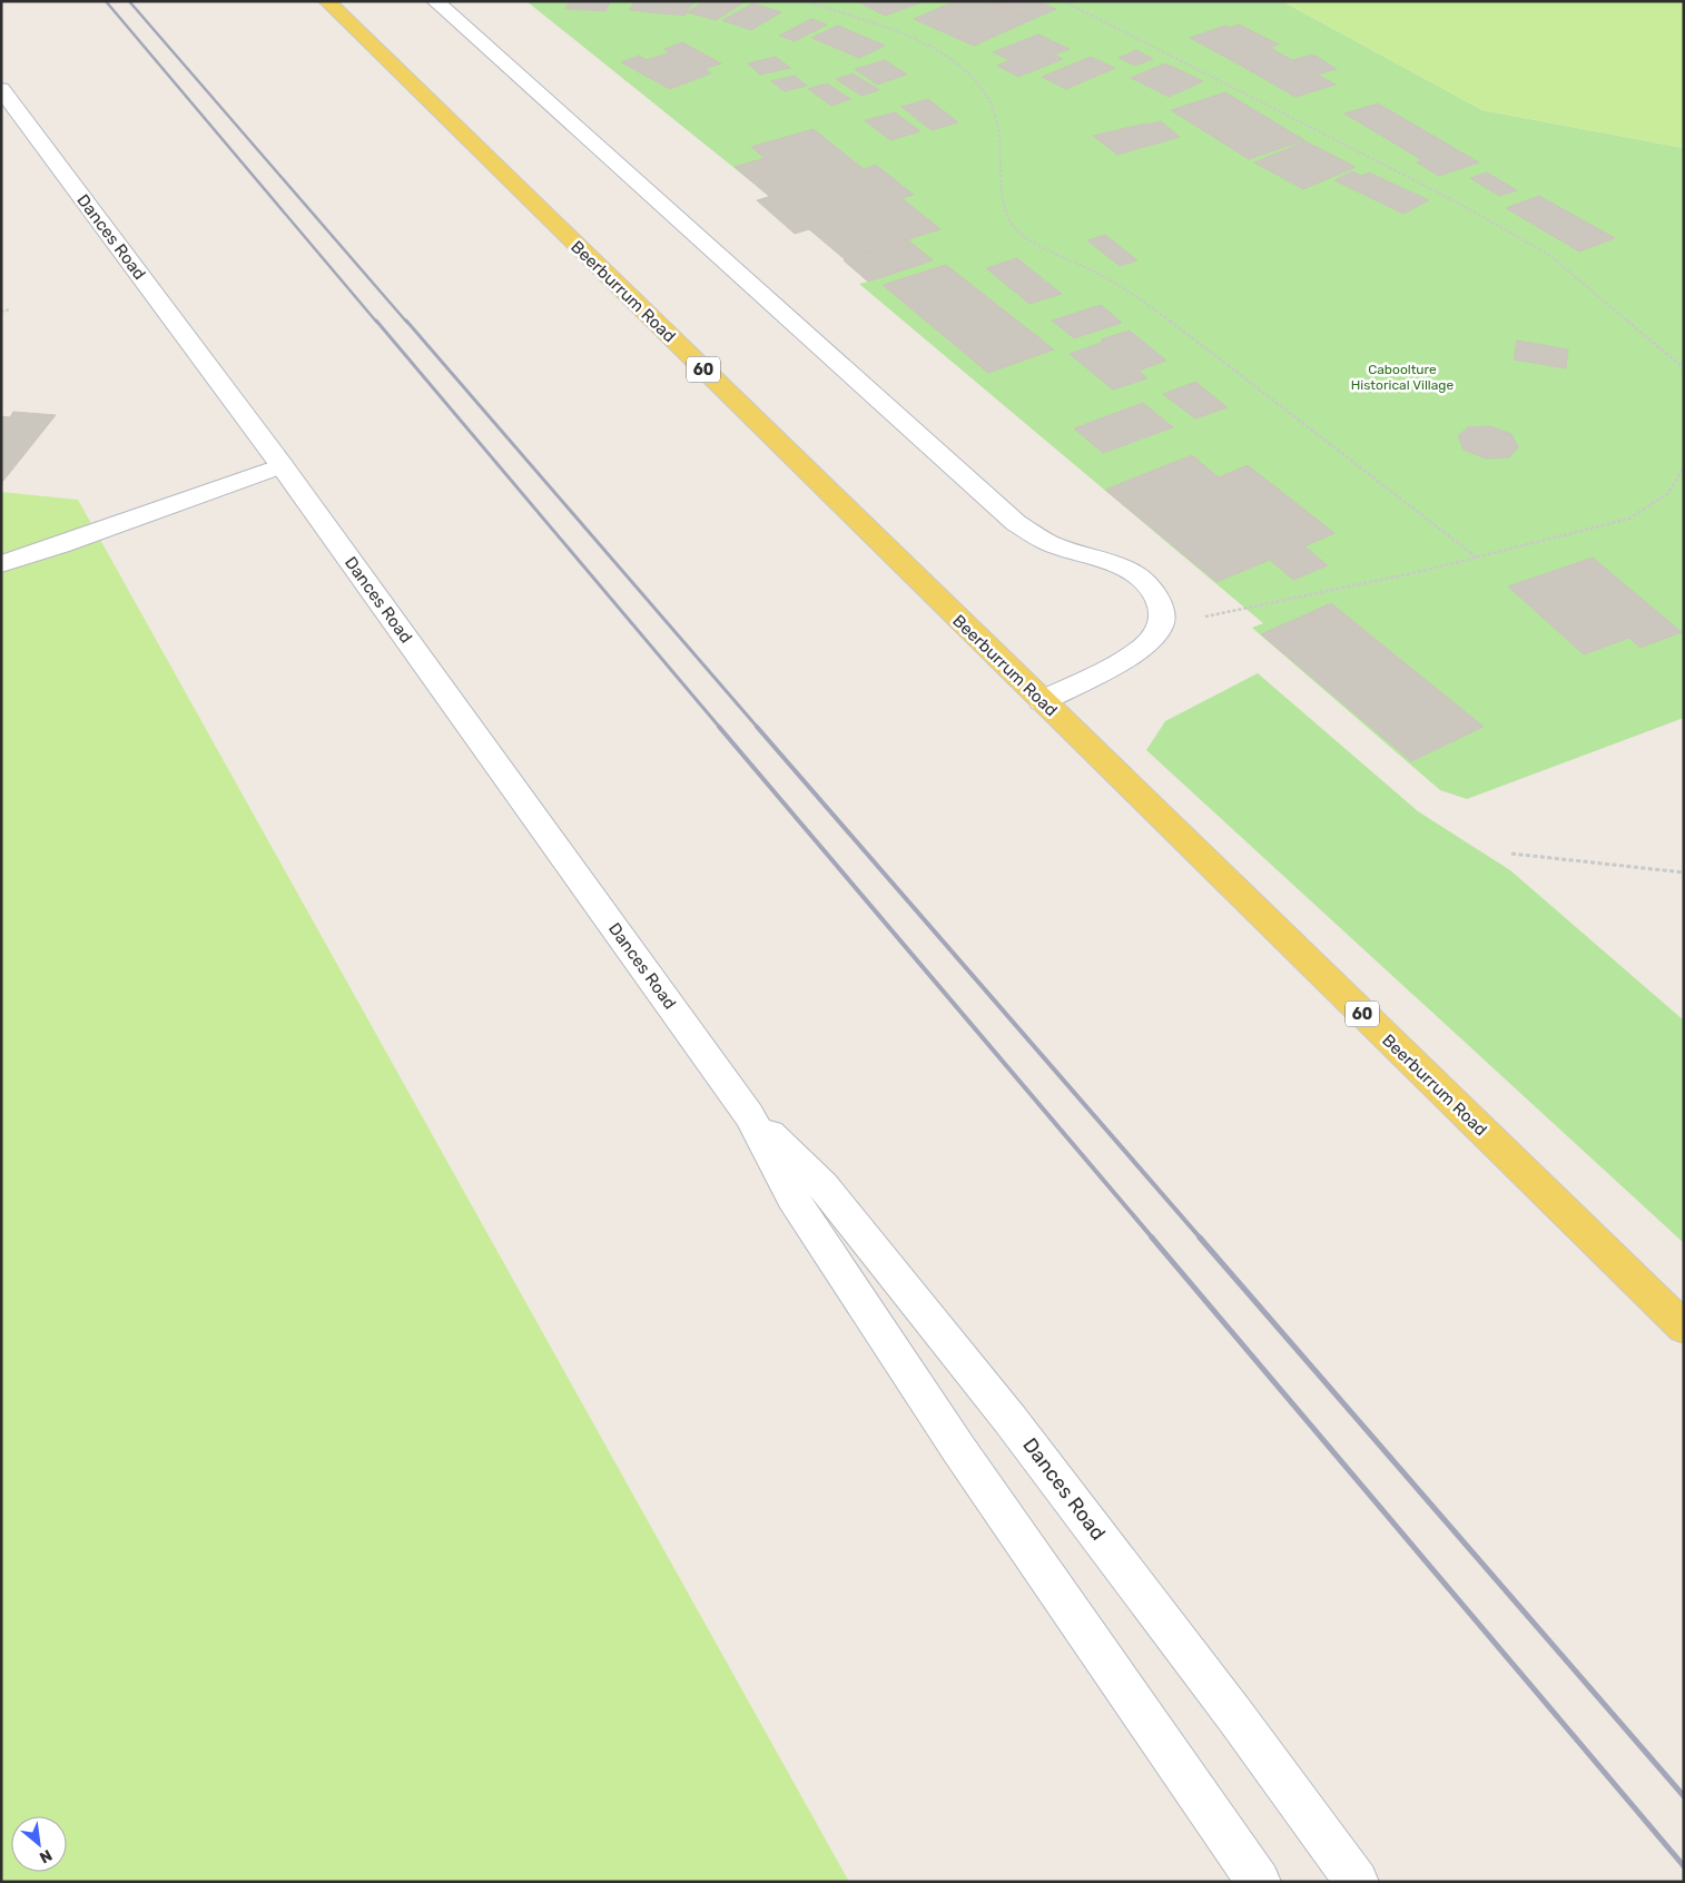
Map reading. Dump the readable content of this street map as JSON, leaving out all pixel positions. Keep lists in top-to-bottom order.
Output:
{
  "streets": {
    "main road": ["Beerburrum Road", "60"],
    "street": ["Dances Road"]
  },
  "parks": ["Caboolture Historical Village"],
  "north": "bottom right"
}
